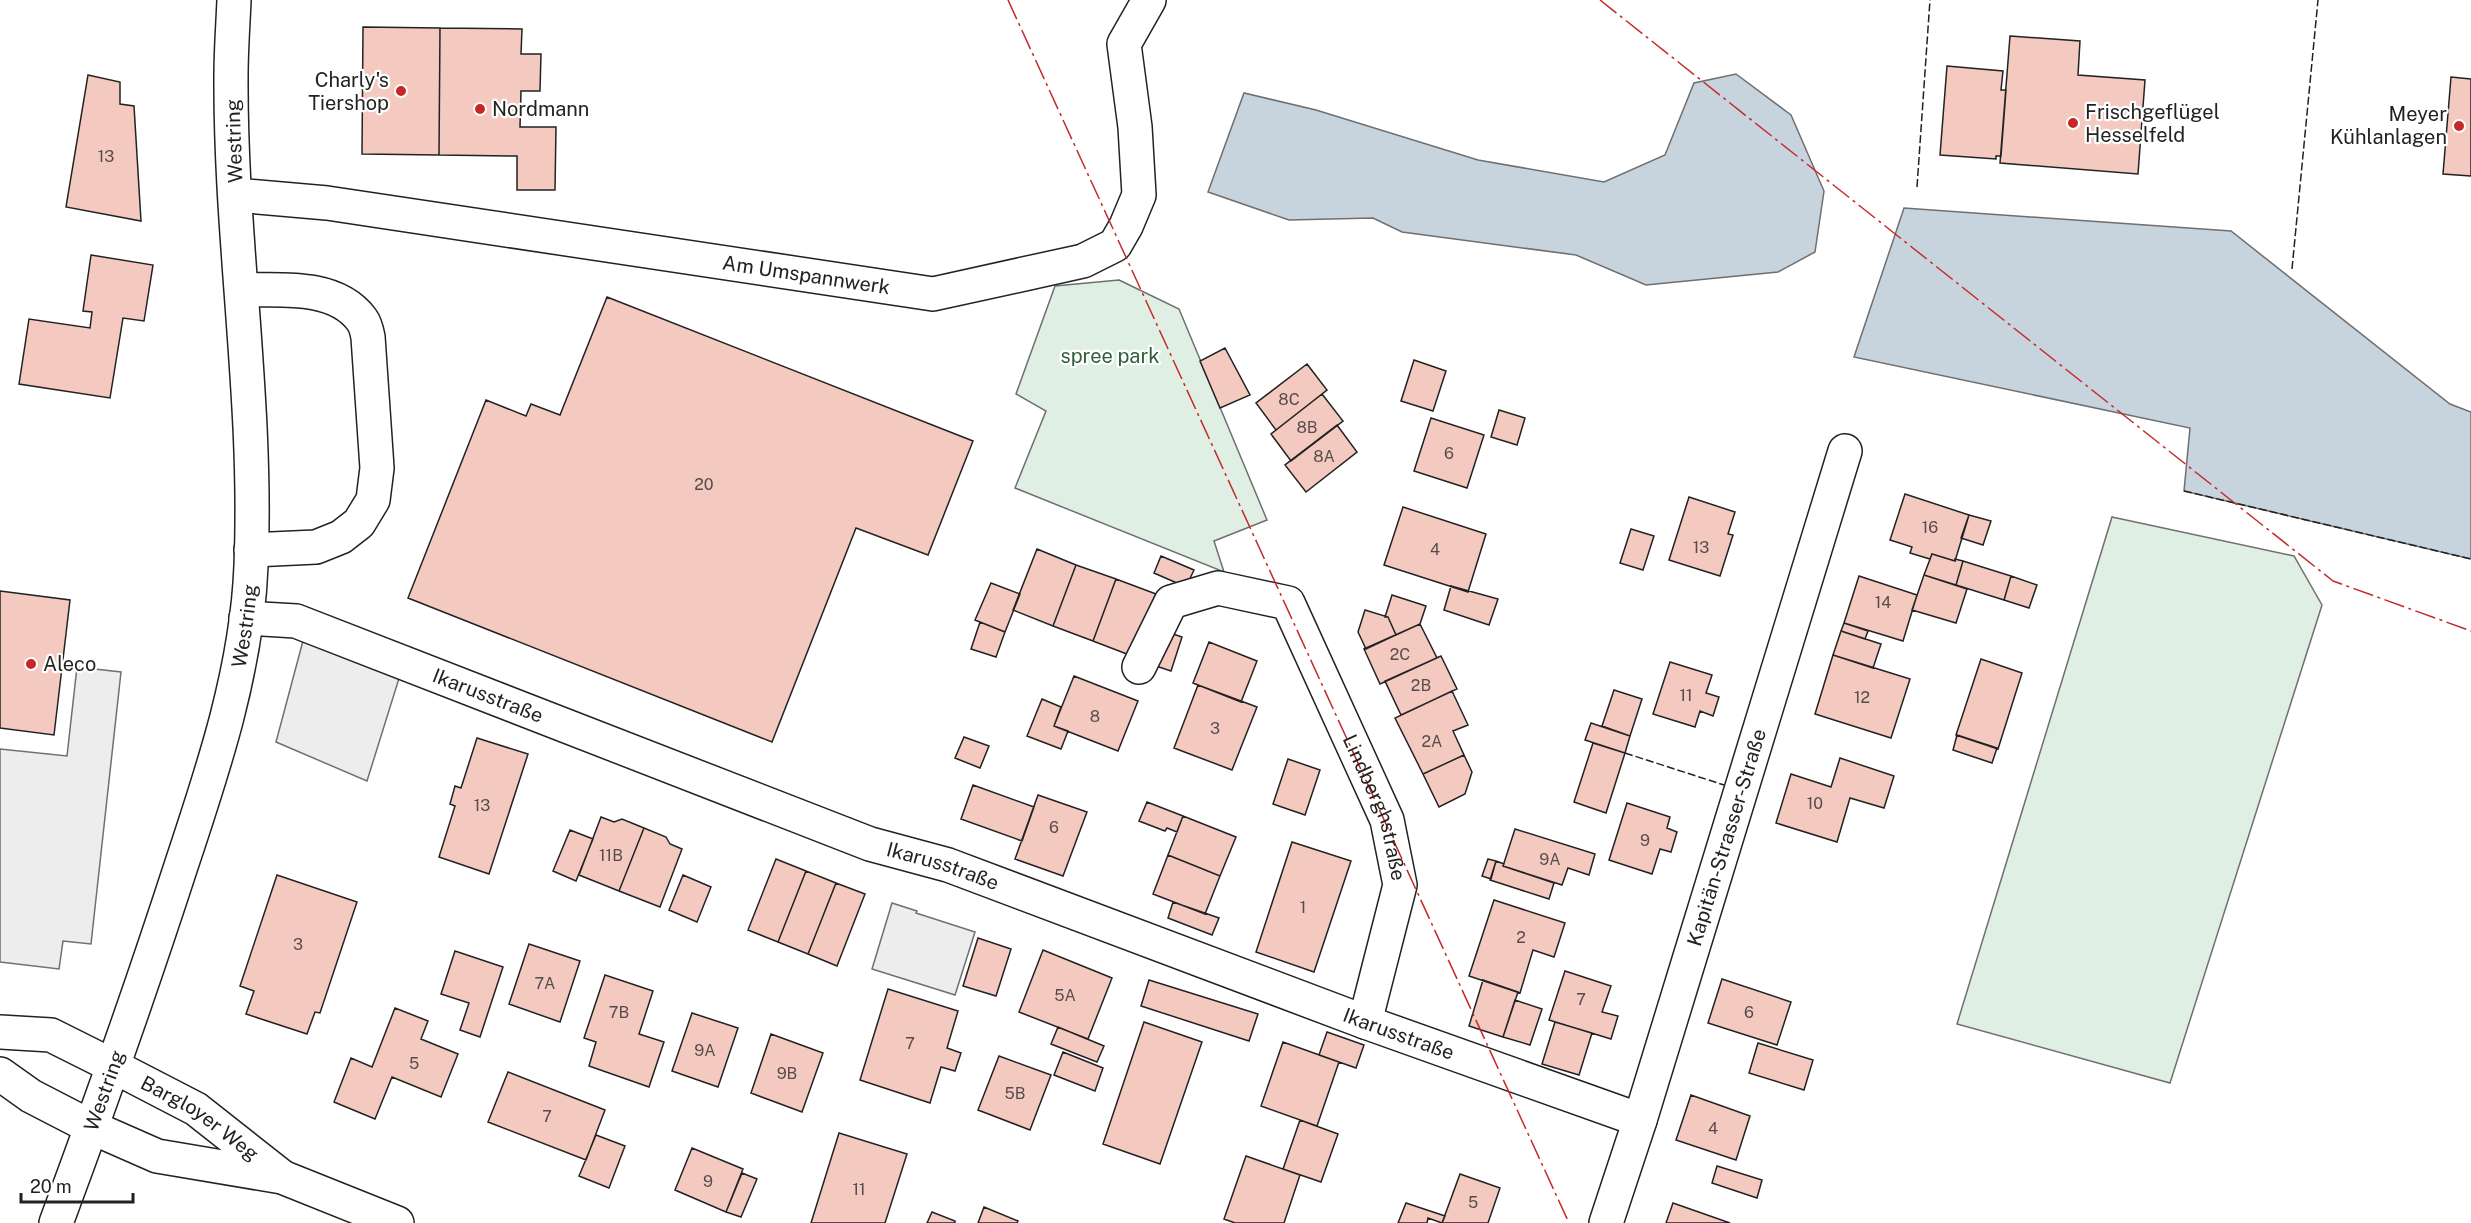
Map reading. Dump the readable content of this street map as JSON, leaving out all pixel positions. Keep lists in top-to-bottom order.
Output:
{
  "streets": {
    "street": [
      "Westring",
      "Am Umspannwerk",
      "Ikarusstraße",
      "Lindberghstraße",
      "Kapitän-Strasser-Straße",
      "Bargloyer Weg"
    ]
  },
  "crossings": [
    ["Westring", "Am Umspannwerk"],
    ["Westring", "Ikarusstraße"],
    ["Westring", "Bargloyer Weg"],
    ["Ikarusstraße", "Lindberghstraße"],
    ["Ikarusstraße", "Kapitän-Strasser-Straße"]
  ],
  "parks": ["spree park"],
  "places": [
    "Charly's Tiershop",
    "Nordmann",
    "Frischgeflügel Hesselfeld",
    "Meyer Kühlanlagen",
    "Aleco"
  ],
  "house_numbers": [
    "13",
    "8C",
    "8B",
    "6",
    "8A",
    "20",
    "16",
    "13",
    "4",
    "14",
    "2C",
    "2B",
    "11",
    "12",
    "8",
    "3",
    "2A",
    "10",
    "13",
    "6",
    "9",
    "11B",
    "9A",
    "1",
    "2",
    "3",
    "7A",
    "5A",
    "7",
    "7B",
    "6",
    "7",
    "9A",
    "5",
    "9B",
    "5B",
    "7",
    "4",
    "9",
    "11",
    "5"
  ],
  "scale_bar": "20 m"
}
